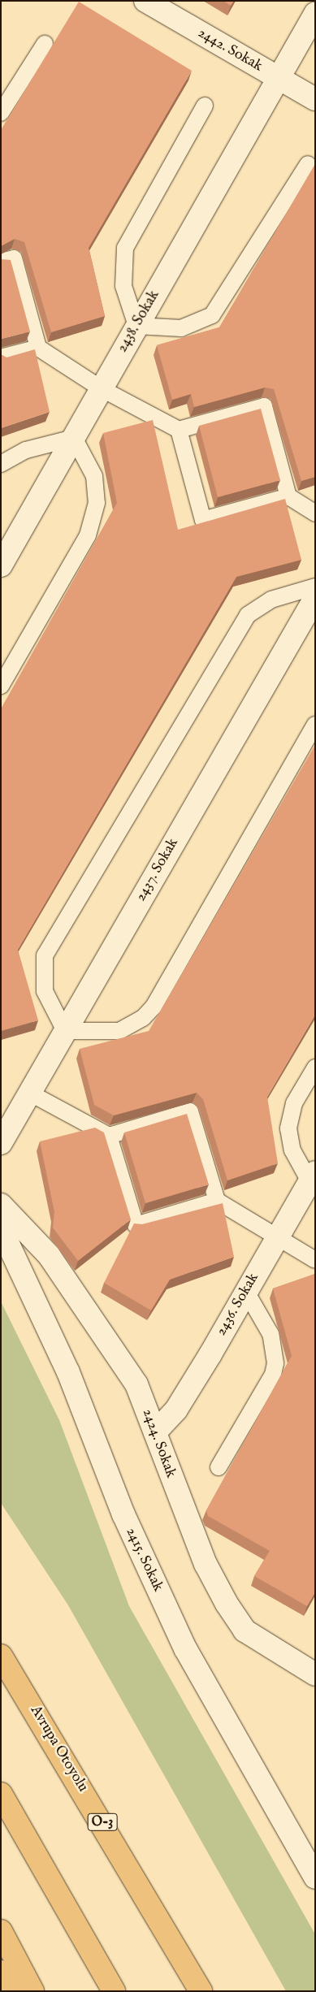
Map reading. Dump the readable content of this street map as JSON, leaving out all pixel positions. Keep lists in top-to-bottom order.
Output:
{
  "streets": {
    "highway": ["Avrupa Otoyolu", "O-3"],
    "street": [
      "2442. Sokak",
      "2438. Sokak",
      "2437. Sokak",
      "2436. Sokak",
      "2424. Sokak",
      "2415. Sokak"
    ]
  },
  "crossings": [
    ["2442. Sokak", "2438. Sokak"],
    ["2436. Sokak", "2424. Sokak"]
  ]
}
